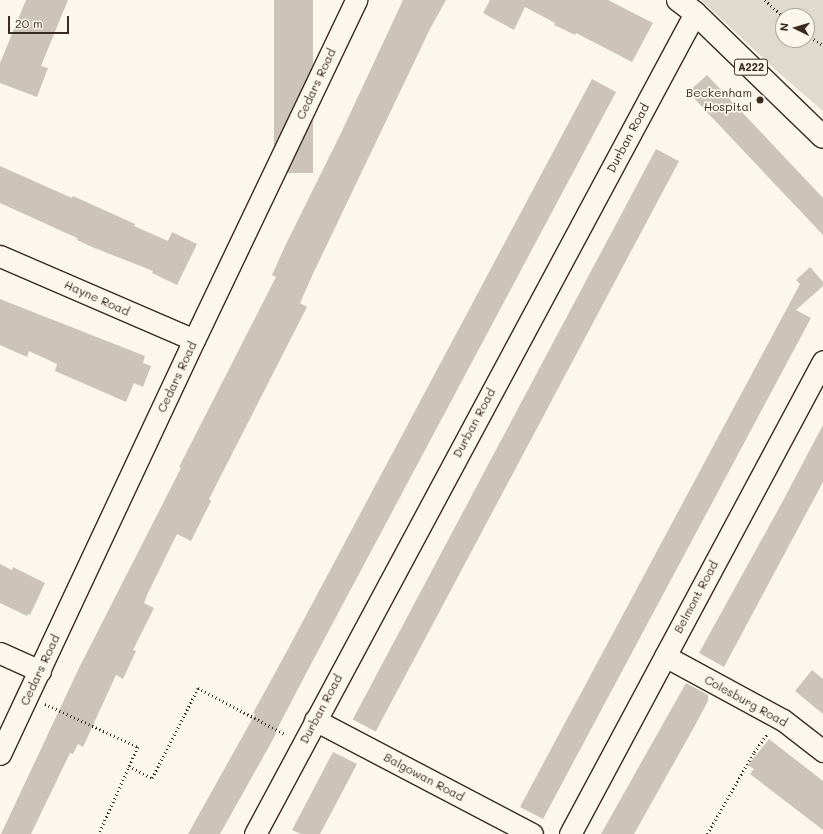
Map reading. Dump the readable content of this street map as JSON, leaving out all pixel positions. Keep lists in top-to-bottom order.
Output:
{
  "streets": {
    "main road": ["A222"],
    "street": [
      "Cedars Road",
      "Durban Road",
      "Hayne Road",
      "Belmont Road",
      "Colesburg Road",
      "Balgowan Road"
    ]
  },
  "crossings": [
    ["A222", "Durban Road"],
    ["Cedars Road", "Hayne Road"],
    ["Durban Road", "Balgowan Road"],
    ["Belmont Road", "Colesburg Road"]
  ],
  "places": ["Beckenham Hospital"],
  "scale_bar": "20 m",
  "north": "left"
}
